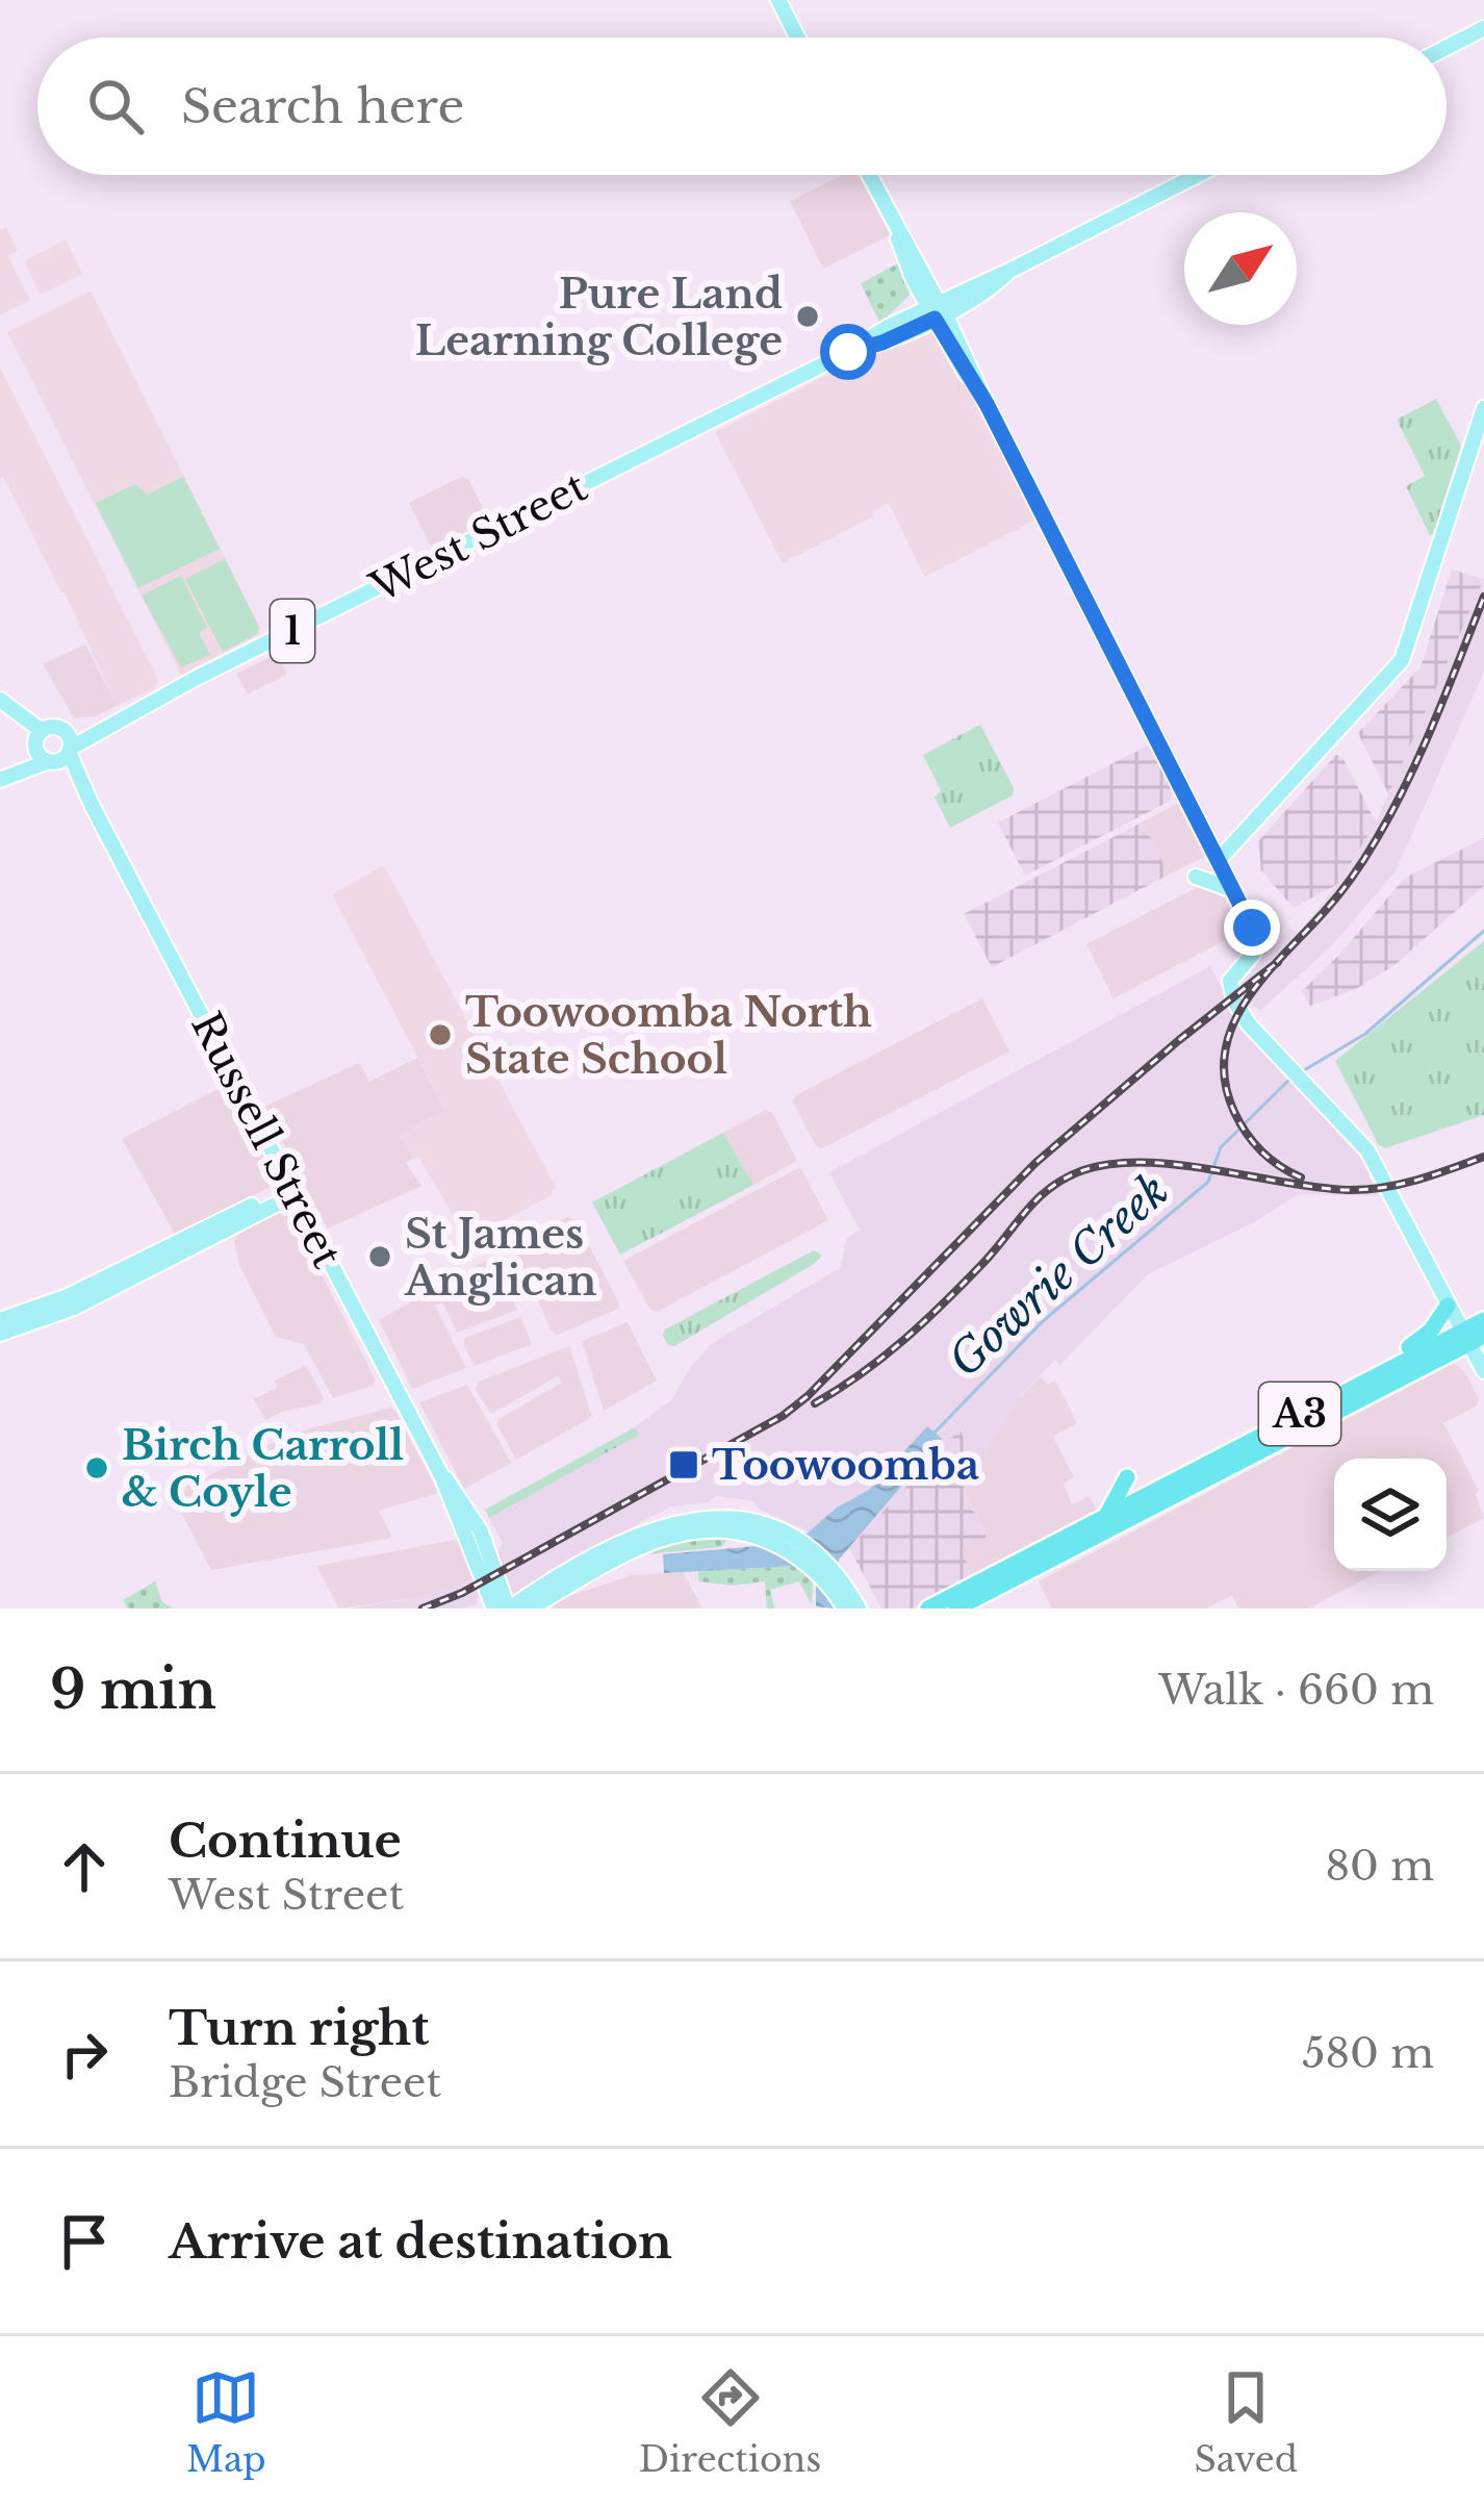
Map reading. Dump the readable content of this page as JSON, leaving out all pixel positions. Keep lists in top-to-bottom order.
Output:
{
  "streets": {
    "highway": ["A3"],
    "main road": ["West Street", "1", "Russell Street"]
  },
  "crossings": [
    ["West Street", "1"],
    ["West Street", "Russell Street"],
    ["1", "Russell Street"]
  ],
  "water": ["Gowrie Creek"],
  "places": {
    "other": [
      "Pure Land Learning College",
      "Toowoomba North State School",
      "St James Anglican",
      "Birch Carroll & Coyle"
    ],
    "transit": ["Toowoomba"]
  },
  "north": "top right",
  "page": {
    "search": "Search here",
    "heading": ["9 min", "Walk · 660 m"],
    "list": [
      ["Continue", "West Street", "80 m"],
      ["Turn right", "Bridge Street", "580 m"],
      "Arrive at destination"
    ],
    "nav": ["Map", "Directions", "Saved"]
  }
}
